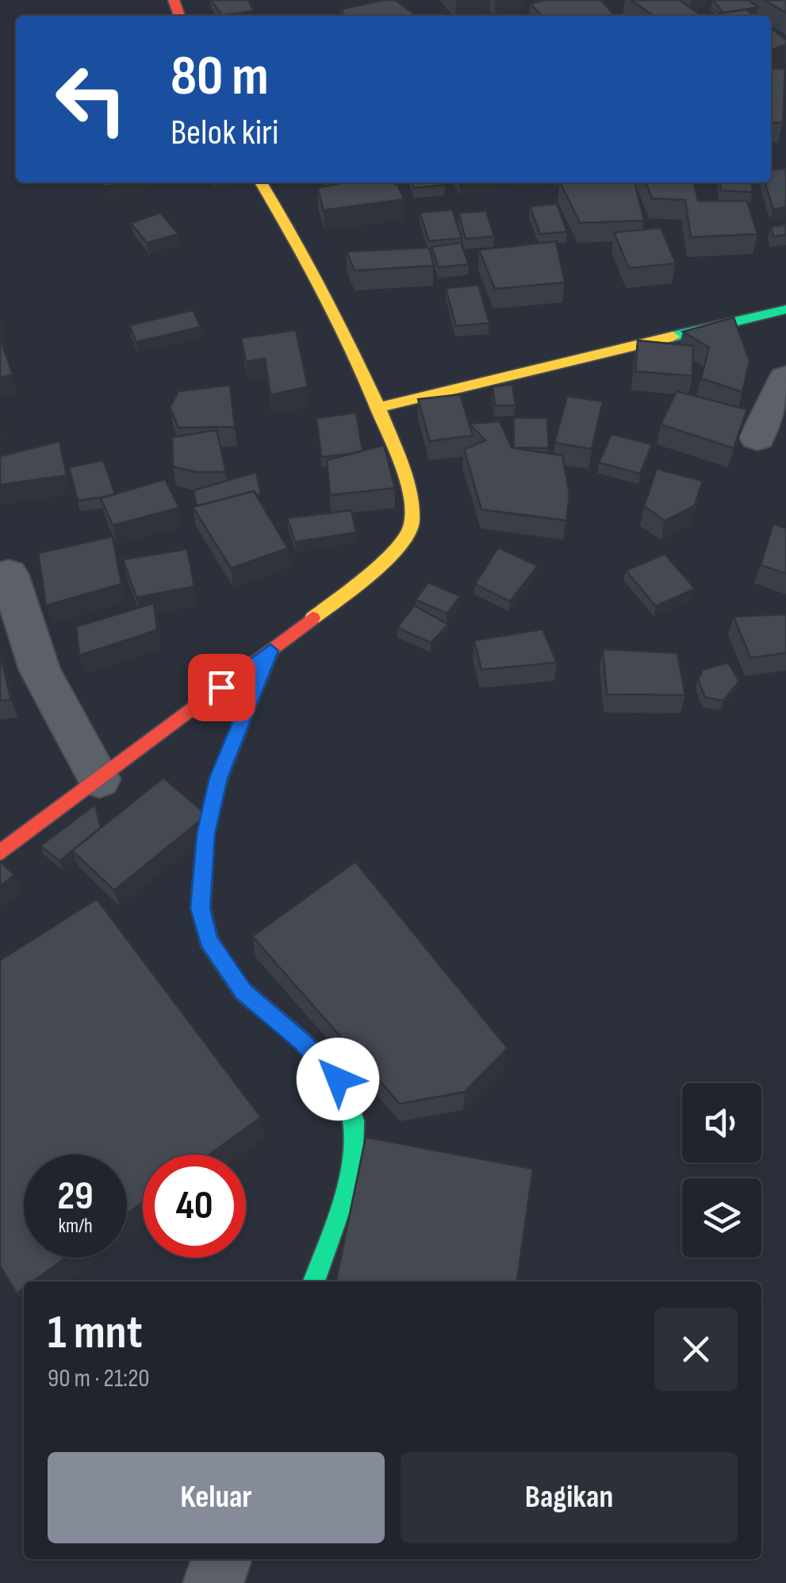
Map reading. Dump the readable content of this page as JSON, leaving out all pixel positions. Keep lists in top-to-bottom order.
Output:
{
  "page": {
    "turn": ["80 m", "Belok kiri"],
    "speed": "29 km/h",
    "limit": "40",
    "heading": ["1 mnt", "90 m · 21:20"],
    "buttons": ["Keluar", "Bagikan"]
  }
}
